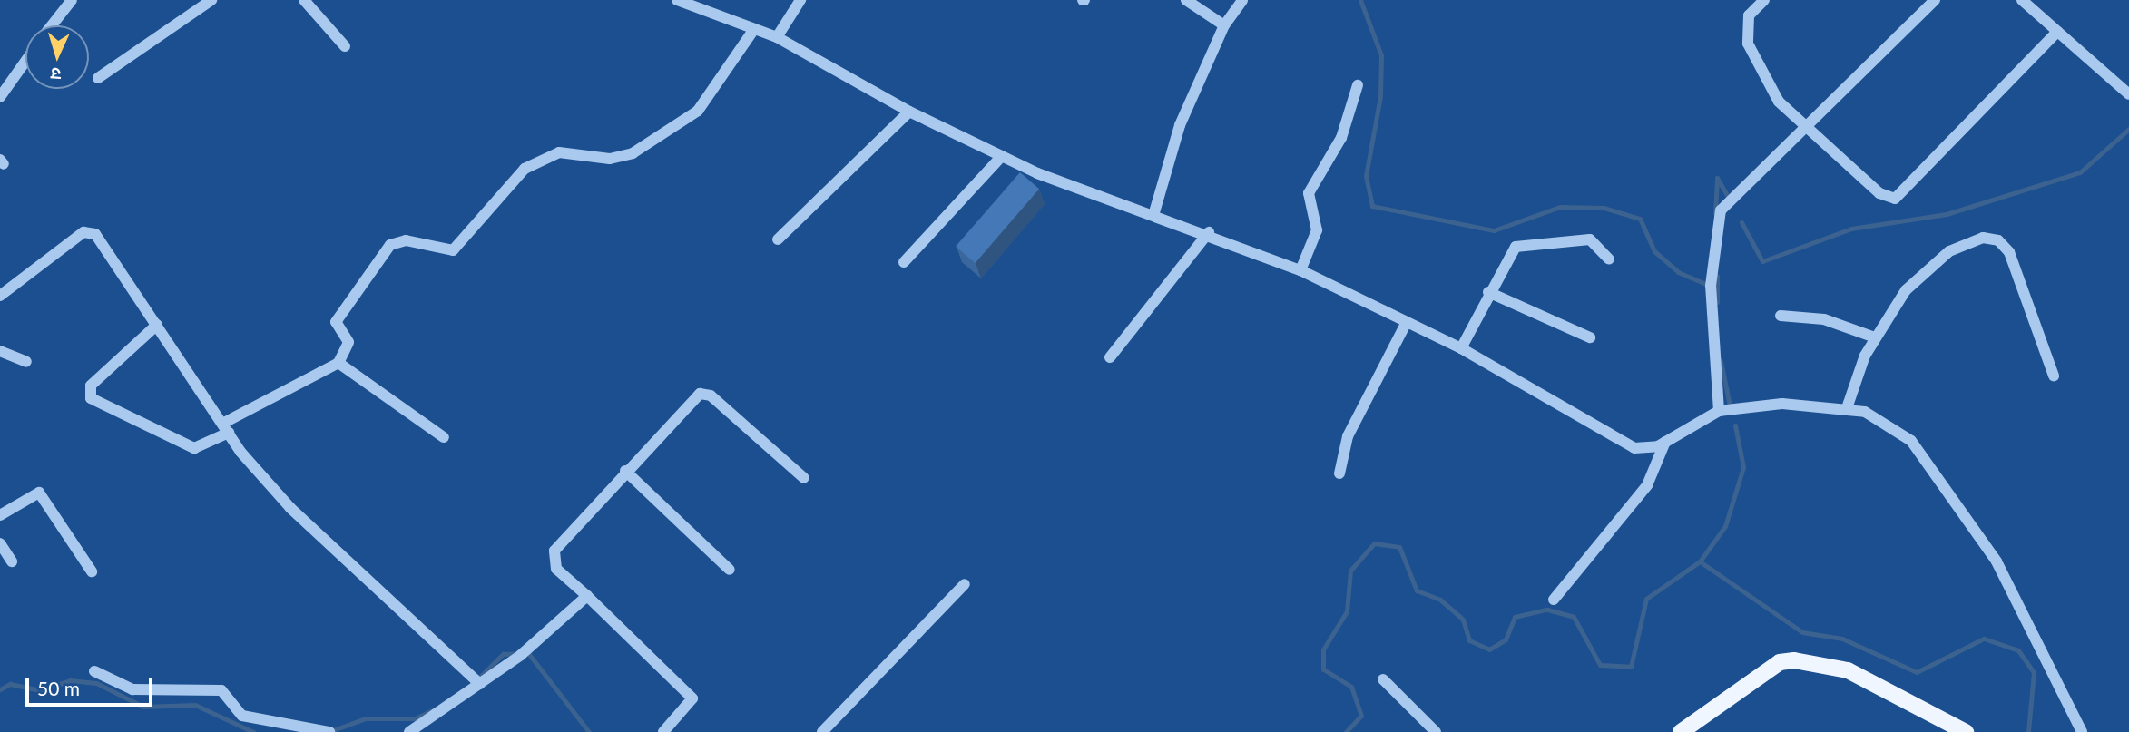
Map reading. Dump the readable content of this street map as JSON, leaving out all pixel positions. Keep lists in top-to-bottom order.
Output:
{
  "scale_bar": "50 m",
  "north": "bottom"
}
